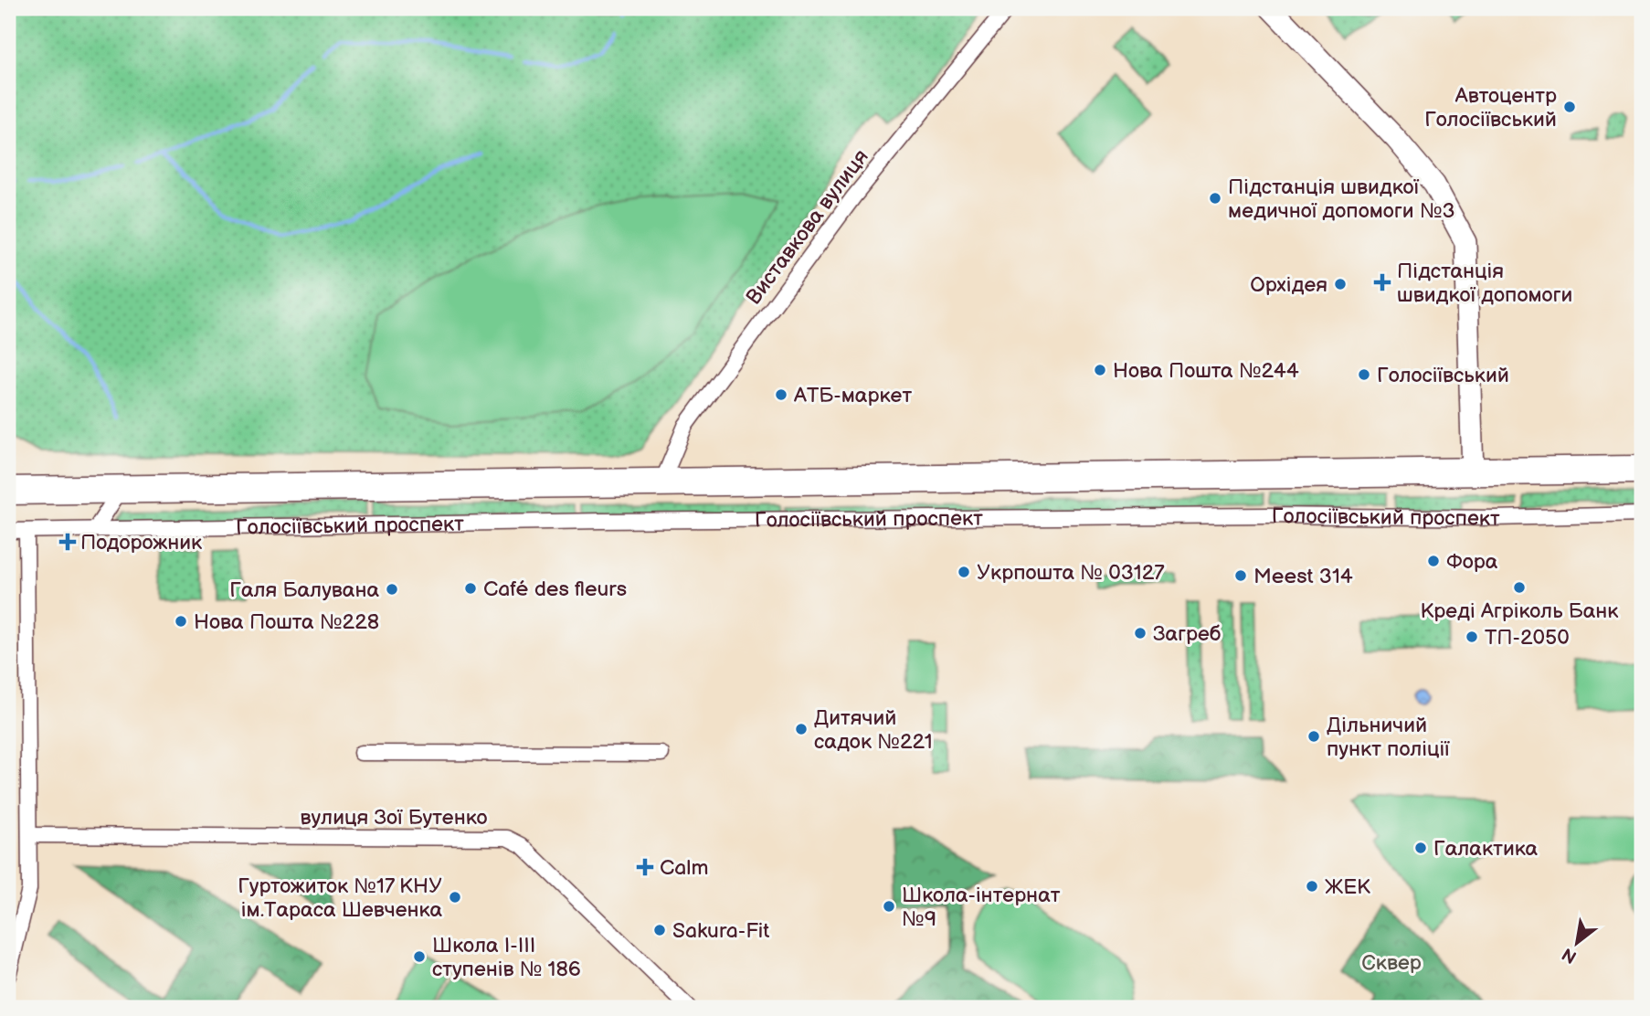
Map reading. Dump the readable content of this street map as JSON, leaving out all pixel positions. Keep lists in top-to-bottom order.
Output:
{
  "streets": {
    "highway": ["Голосіївський проспект"],
    "street": ["Виставкова вулиця", "вулиця Зої Бутенко"]
  },
  "crossings": [
    ["Виставкова вулиця", "Голосіївський проспект"]
  ],
  "parks": ["Сквер"],
  "places": {
    "other": [
      "Автоцентр Голосіївський",
      "Підстанція швидкої медичної допомоги №3",
      "Орхідея",
      "Нова Пошта №244",
      "Голосіївський",
      "АТБ-маркет",
      "Фора",
      "Укрпошта № 03127",
      "Meest 314",
      "Креді Агріколь Банк",
      "Café des fleurs",
      "Галя Балувана",
      "Нова Пошта №228",
      "Загреб",
      "ТП-2050",
      "Дитячий садок №221",
      "Дільничий пункт поліції",
      "Галактика",
      "ЖЕК",
      "Гуртожиток №17 КНУ ім.Тараса Шевченка",
      "Школа-інтернат №9",
      "Sakura-Fit",
      "Школа І-ІІІ ступенів № 186"
    ],
    "health": ["Підстанція швидкої допомоги", "Подорожник", "Calm"]
  },
  "north": "bottom left"
}
